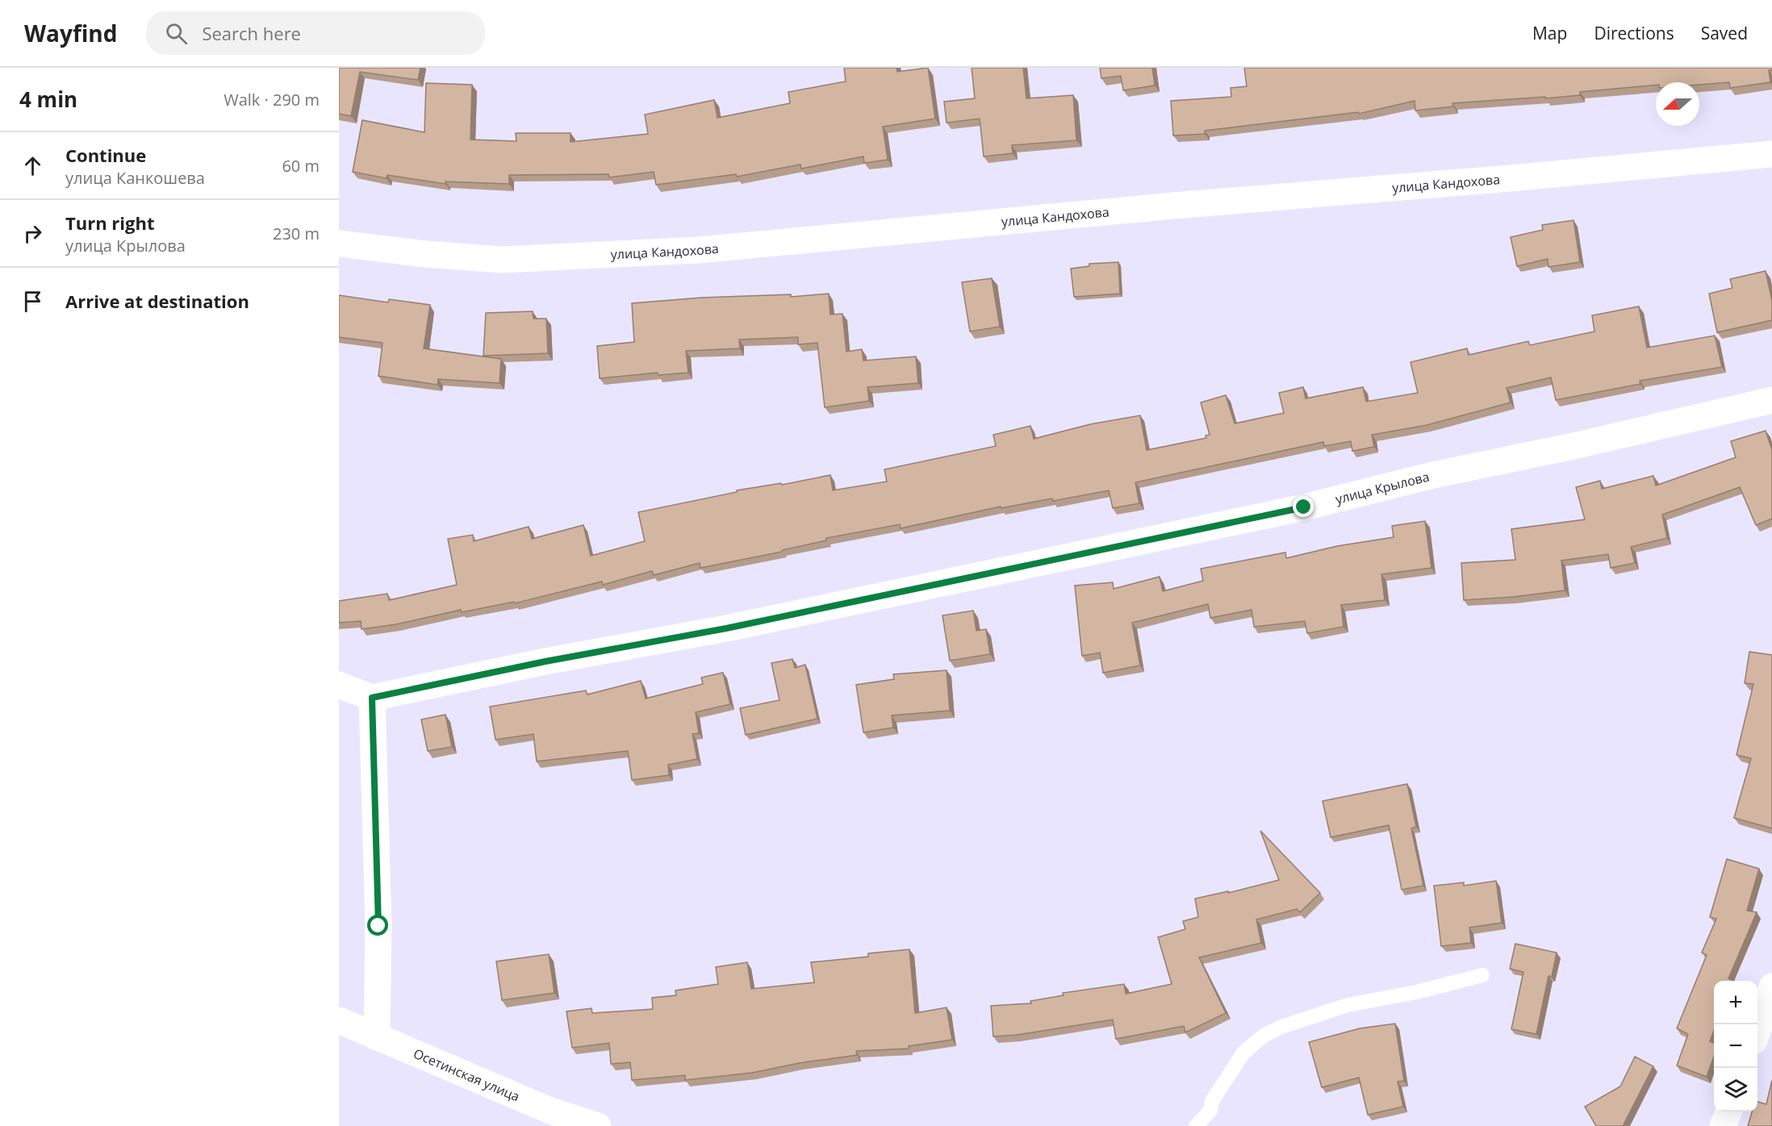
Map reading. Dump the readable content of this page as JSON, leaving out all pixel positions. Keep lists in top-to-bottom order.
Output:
{
  "streets": {
    "street": ["улица Кандохова", "улица Крылова", "Осетинская улица"]
  },
  "north": "left",
  "page": {
    "header": "Wayfind",
    "search": "Search here",
    "nav": ["Map", "Directions", "Saved"],
    "heading": ["4 min", "Walk · 290 m"],
    "list": [
      ["Continue", "улица Канкошева", "60 m"],
      ["Turn right", "улица Крылова", "230 m"],
      "Arrive at destination"
    ],
    "map_buttons": ["+", "−"]
  }
}
